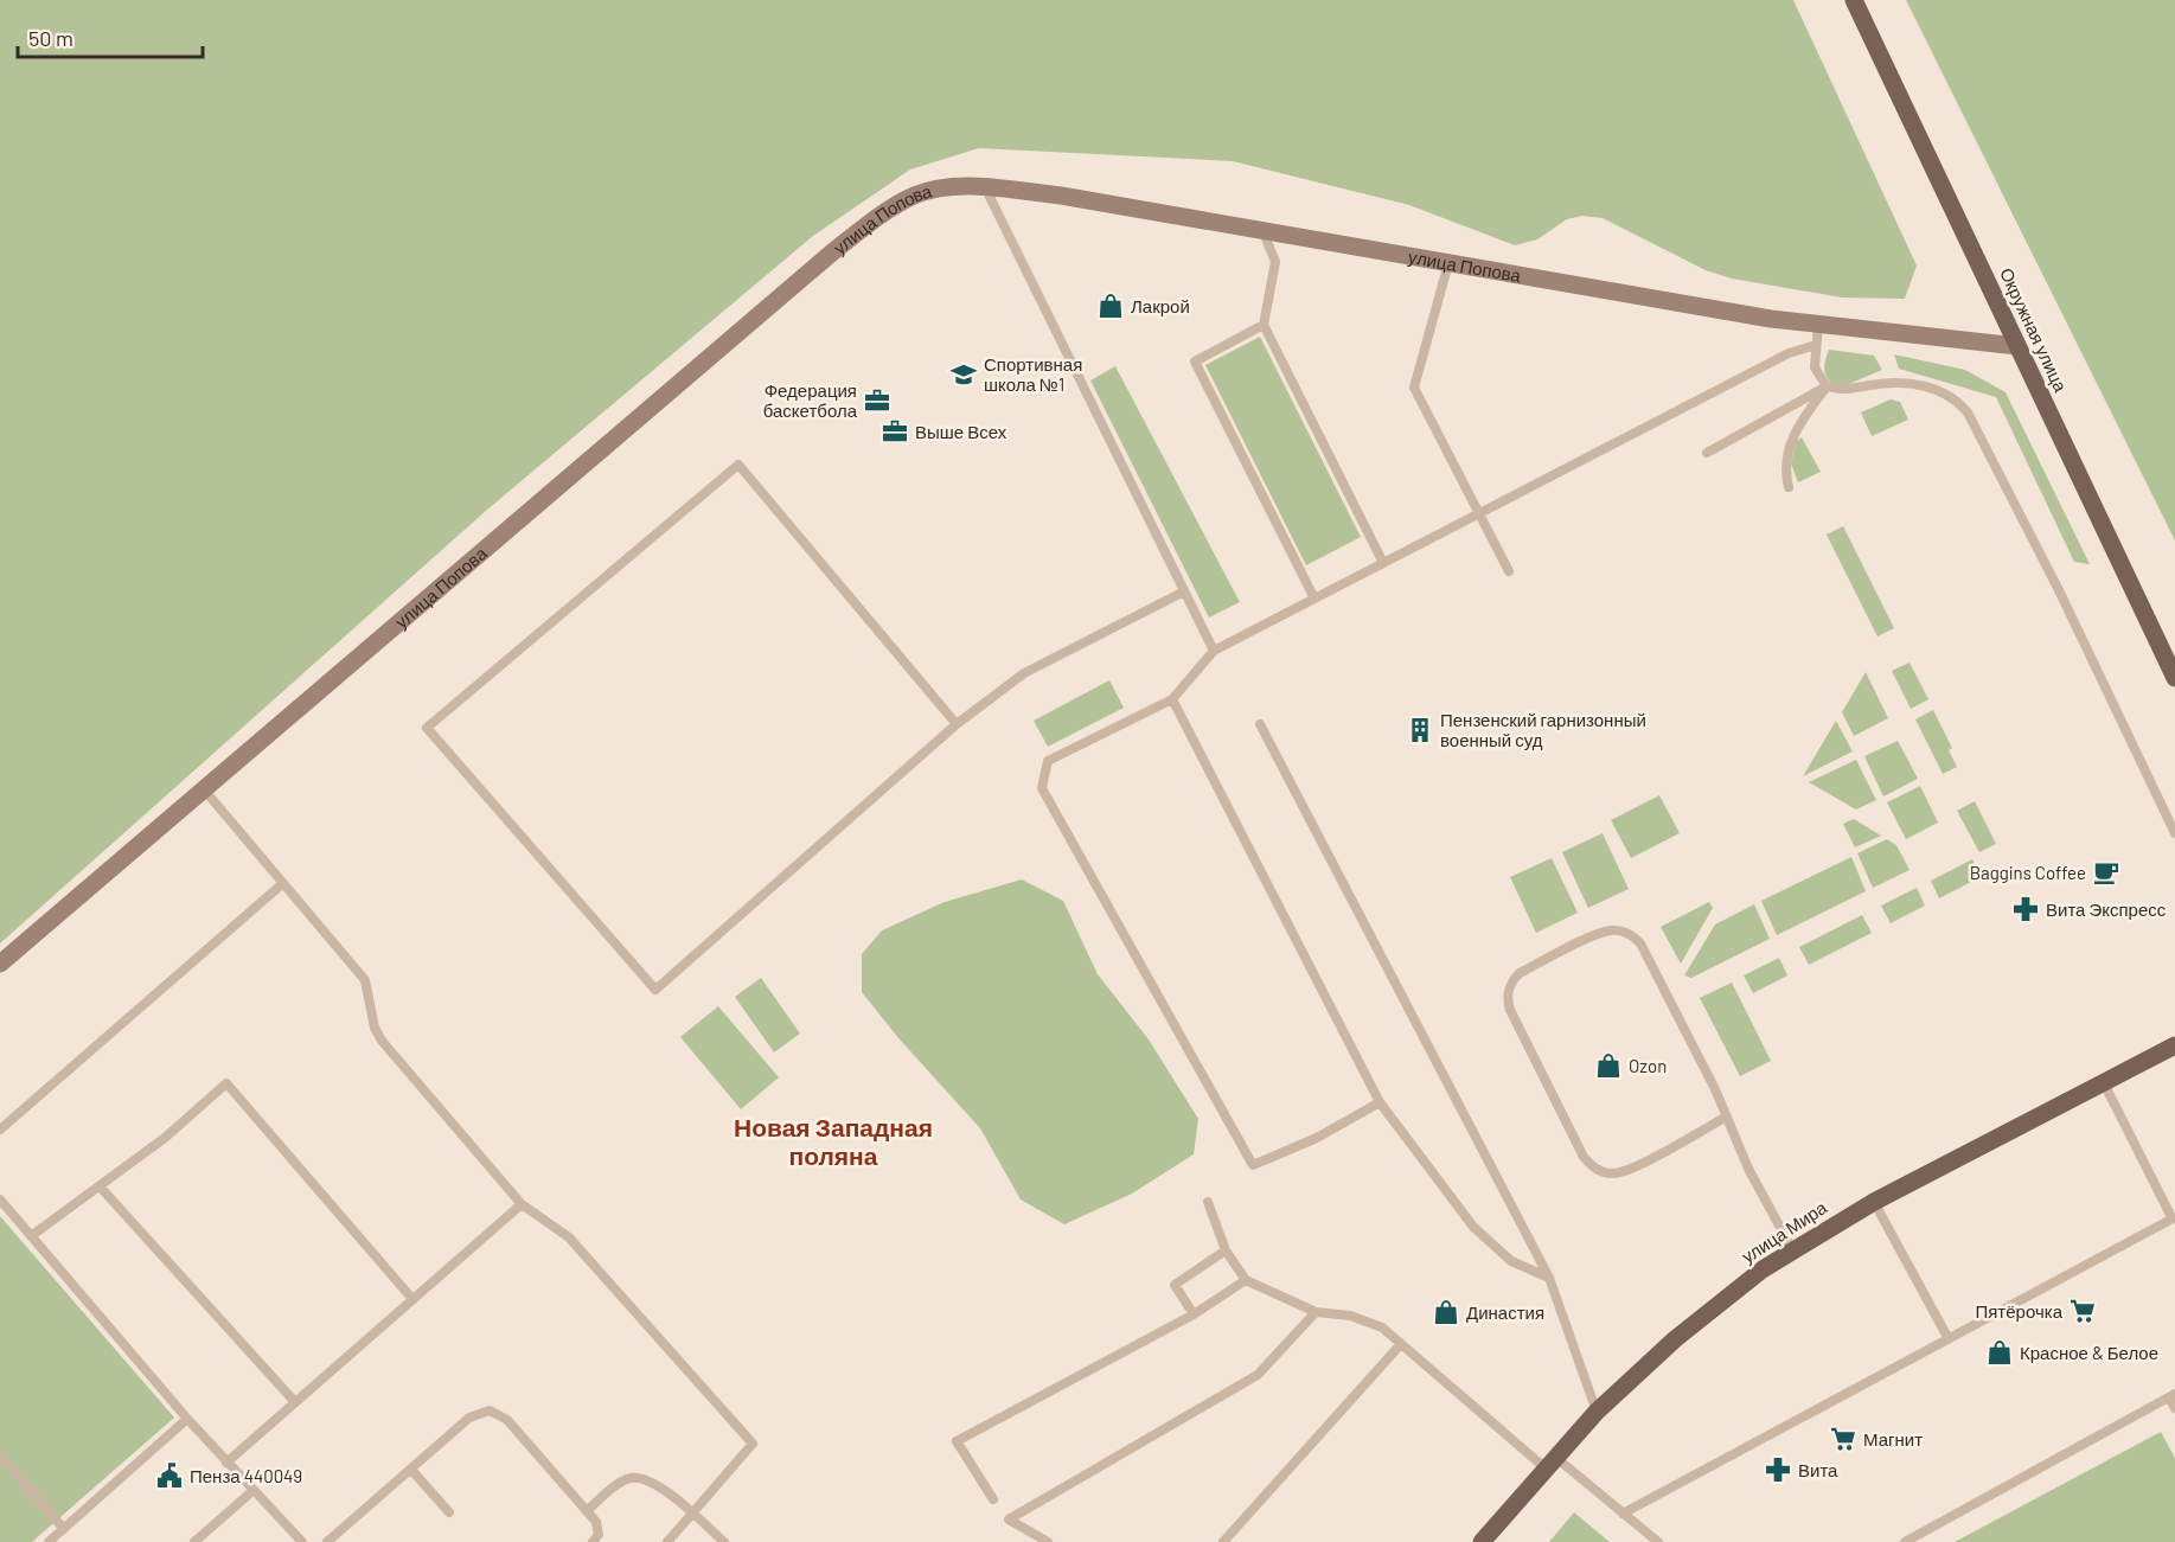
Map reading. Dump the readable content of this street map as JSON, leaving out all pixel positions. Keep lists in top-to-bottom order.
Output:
{
  "streets": {
    "main road": ["Окружная улица", "улица Мира"],
    "street": ["улица Попова"]
  },
  "crossings": [
    ["улица Попова", "Окружная улица"]
  ],
  "districts": ["Новая Западная поляна"],
  "places": {
    "shop": [
      "Лакрой",
      "Ozon",
      "Династия",
      "Красное & Белое"
    ],
    "school or university": ["Спортивная школа №1"],
    "office": ["Федерация баскетбола", "Выше Всех"],
    "building": ["Пензенский гарнизонный военный суд"],
    "cafe": ["Baggins Coffee"],
    "pharmacy": ["Вита Экспресс", "Вита"],
    "supermarket": ["Пятёрочка", "Магнит"],
    "public building": ["Пенза 440049"]
  },
  "scale_bar": "50 m"
}
